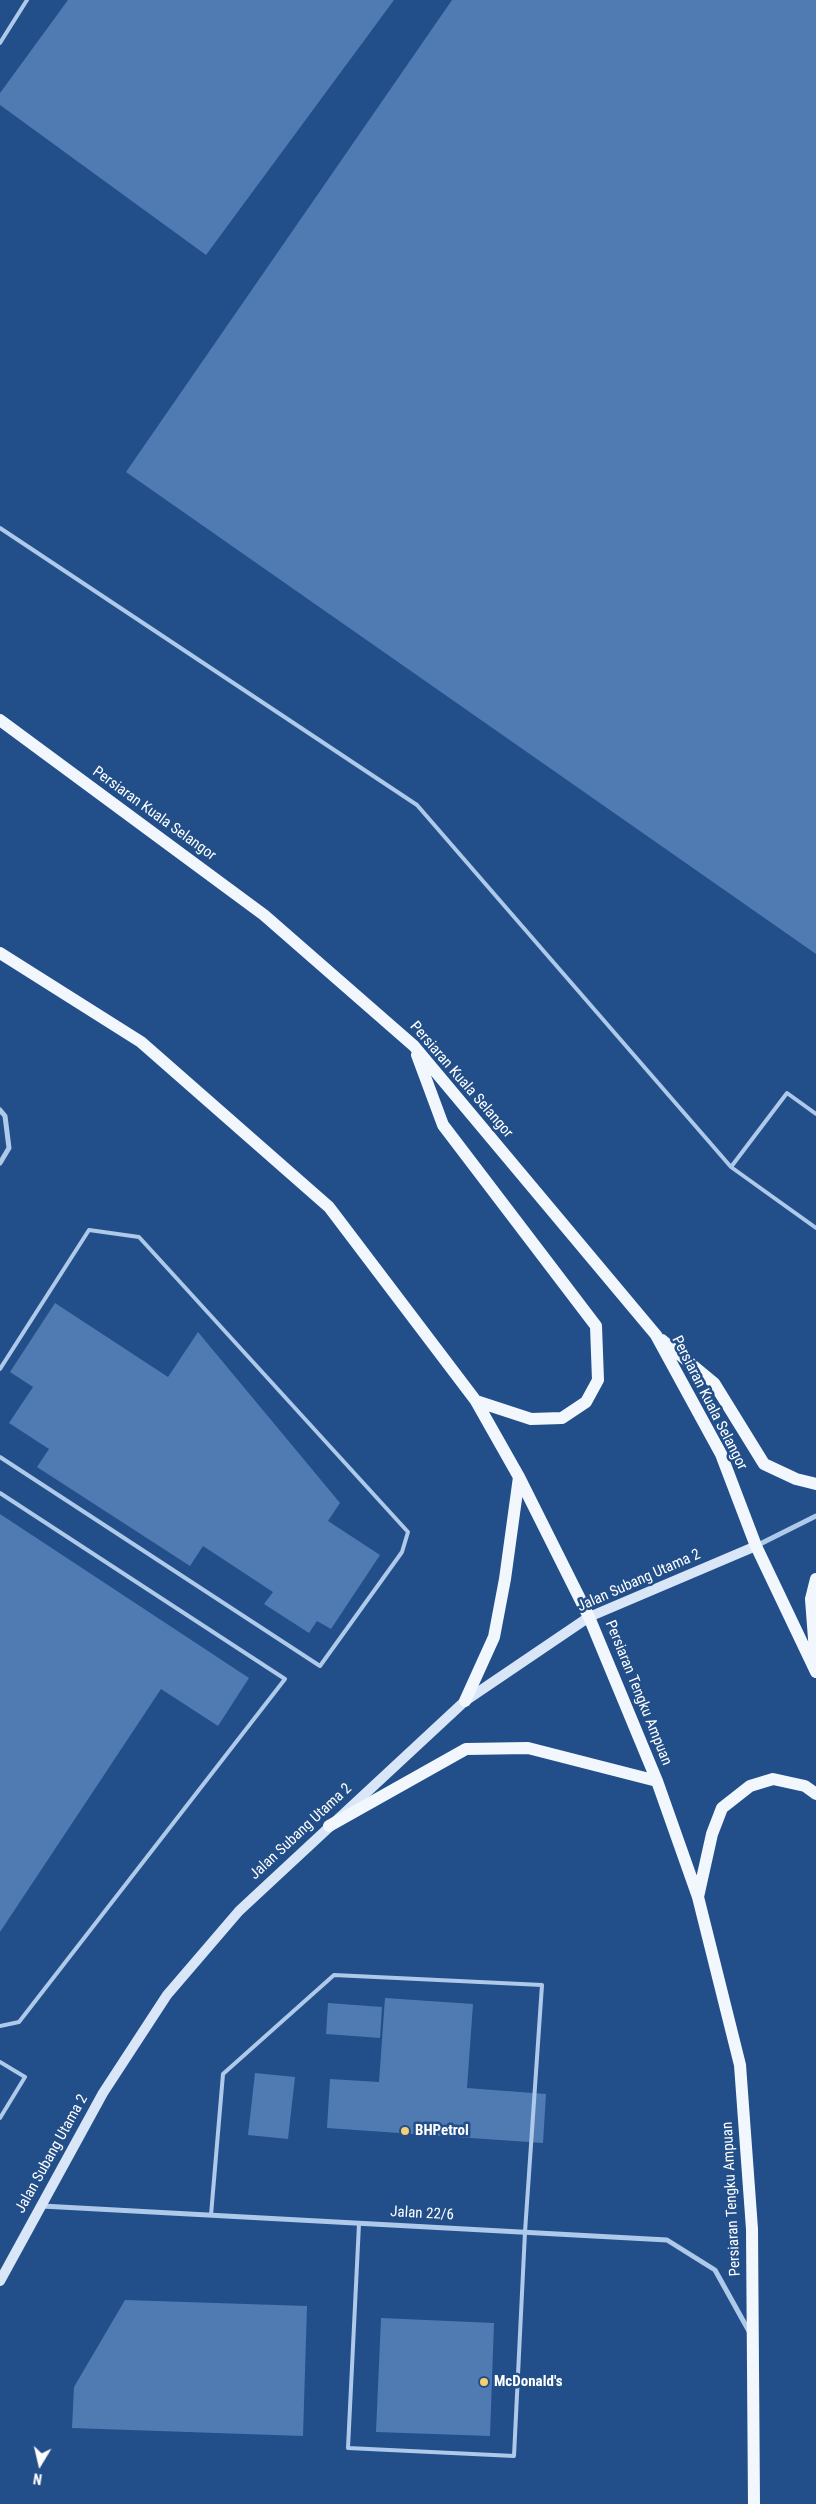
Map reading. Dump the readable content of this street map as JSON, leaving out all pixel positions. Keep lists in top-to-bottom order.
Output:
{
  "streets": {
    "main road": ["Persiaran Kuala Selangor", "Jalan Subang Utama 2", "Persiaran Tengku Ampuan"],
    "street": ["Jalan 22/6"]
  },
  "crossings": [
    ["Persiaran Kuala Selangor", "Jalan Subang Utama 2"],
    ["Jalan Subang Utama 2", "Persiaran Tengku Ampuan"],
    ["Jalan Subang Utama 2", "Jalan 22/6"],
    ["Persiaran Tengku Ampuan", "Jalan 22/6"]
  ],
  "places": ["BHPetrol", "McDonald's"],
  "north": "bottom"
}
